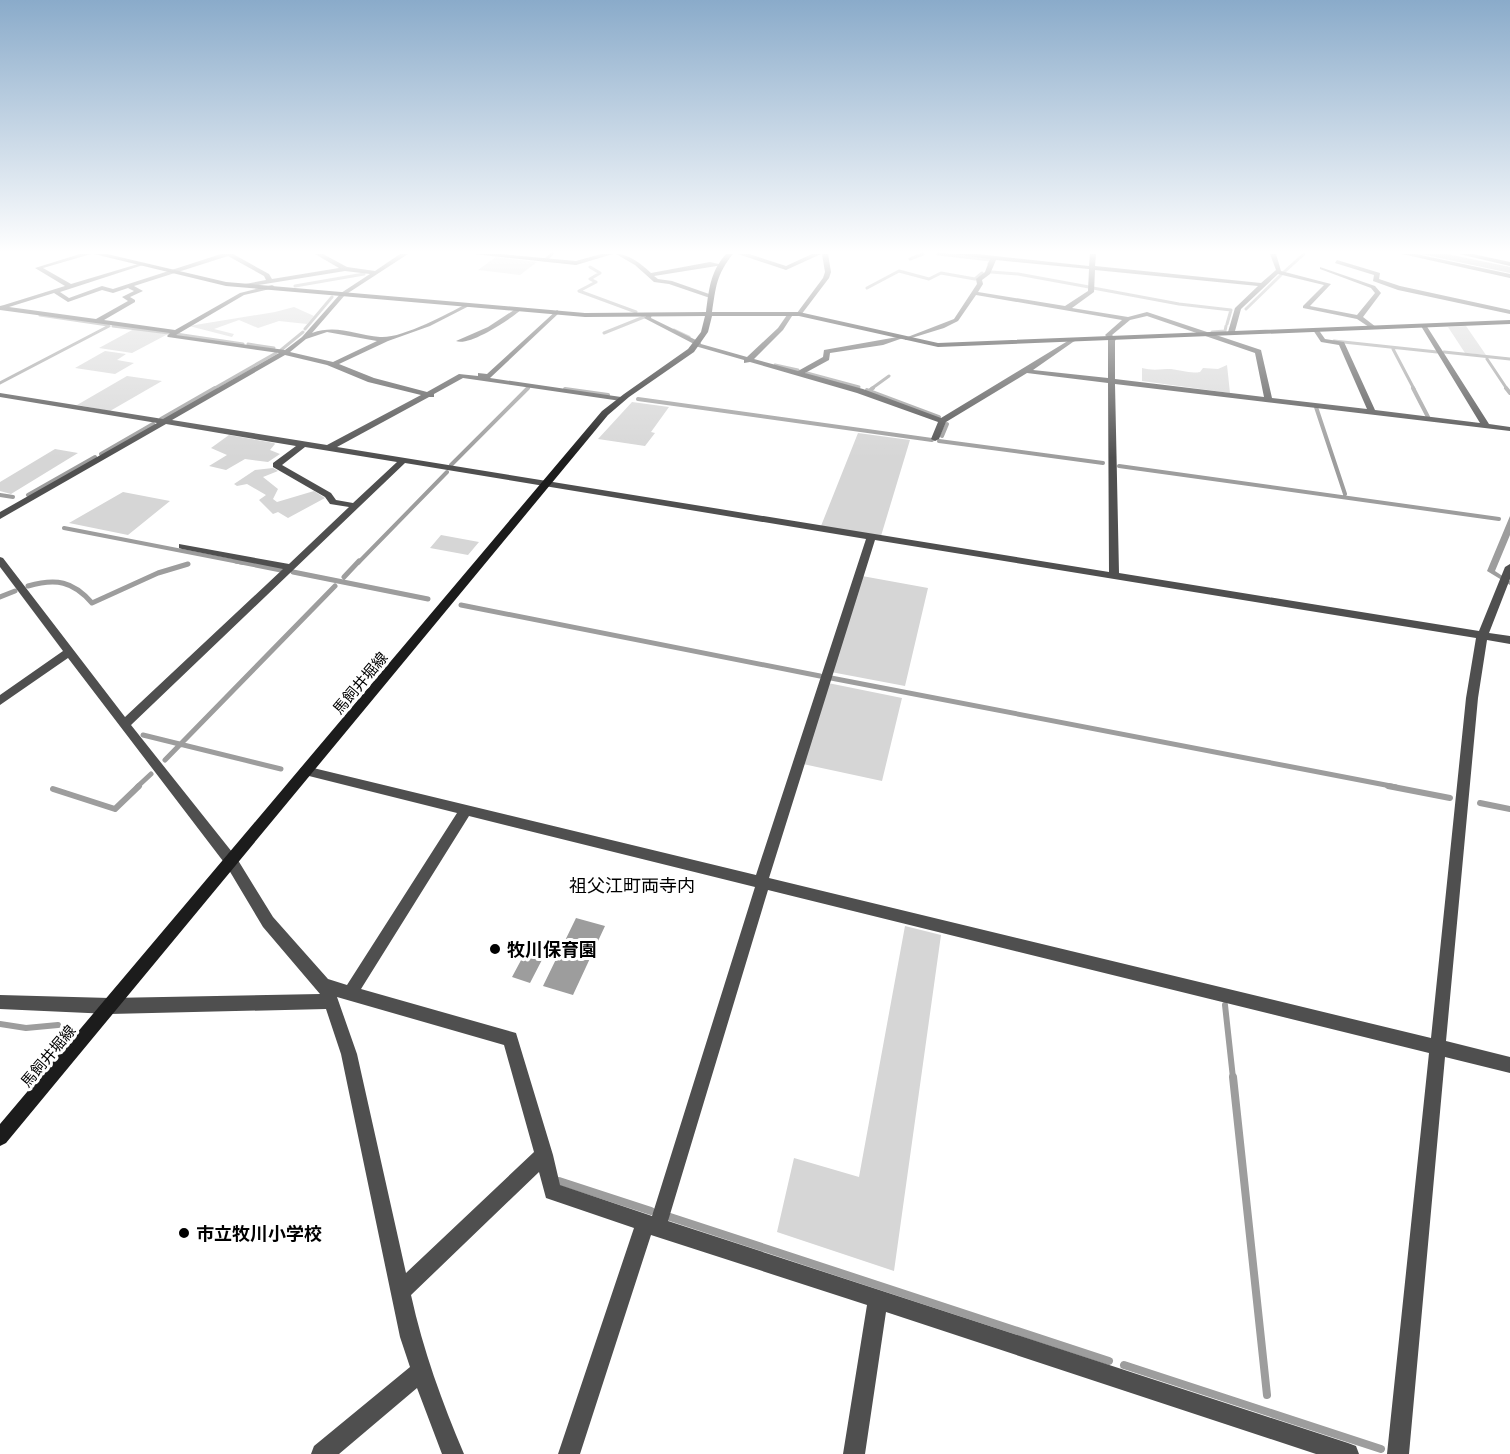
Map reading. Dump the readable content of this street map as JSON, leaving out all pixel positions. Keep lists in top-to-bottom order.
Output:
{
  "streets": {
    "main road": ["馬飼井堀線"]
  },
  "districts": ["祖父江町両寺内"],
  "places": ["牧川保育園", "市立牧川小学校"]
}
